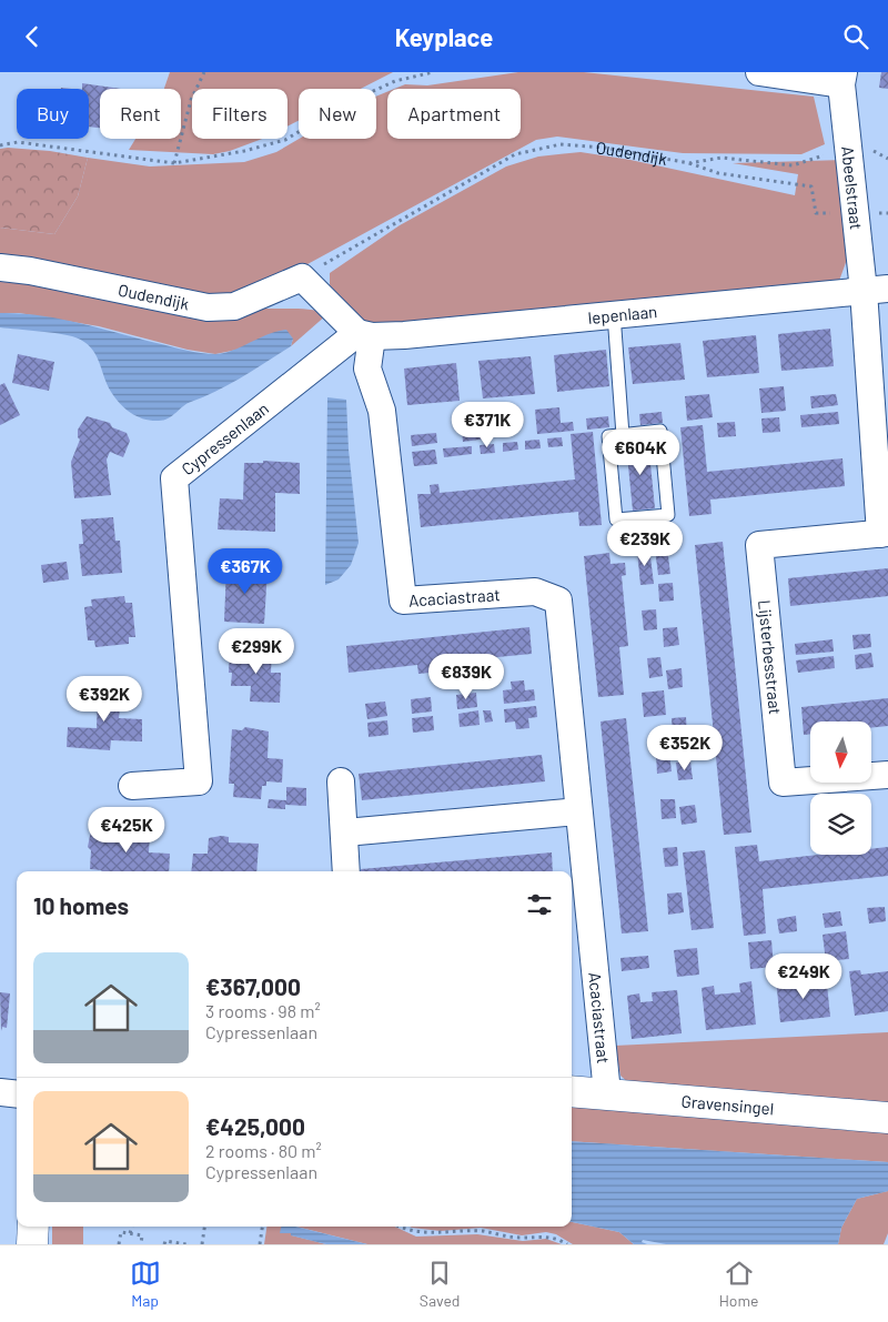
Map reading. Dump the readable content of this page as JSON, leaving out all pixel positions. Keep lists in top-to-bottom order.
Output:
{
  "streets": {
    "street": [
      "Oudendijk",
      "Abeelstraat",
      "Iepenlaan",
      "Cypressenlaan",
      "Acaciastraat",
      "Lijsterbesstraat",
      "Gravensingel"
    ]
  },
  "crossings": [
    ["Oudendijk", "Abeelstraat"],
    ["Abeelstraat", "Iepenlaan"],
    ["Abeelstraat", "Lijsterbesstraat"],
    ["Iepenlaan", "Cypressenlaan"],
    ["Iepenlaan", "Acaciastraat"],
    ["Iepenlaan", "Lijsterbesstraat"],
    ["Cypressenlaan", "Acaciastraat"],
    ["Acaciastraat", "Gravensingel"]
  ],
  "north": "bottom",
  "page": {
    "header": "Keyplace",
    "chip": [
      "Buy",
      "Rent",
      "Filters",
      "New",
      "Apartment"
    ],
    "price": [
      "€371K",
      "€604K",
      "€239K",
      "€367K",
      "€299K",
      "€839K",
      "€392K",
      "€352K",
      "€425K",
      "€249K"
    ],
    "heading": "10 homes",
    "list": [
      {
        "name": "€367,000",
        "note": "3 rooms · 98 m² · Cypressenlaan"
      },
      {
        "name": "€425,000",
        "note": "2 rooms · 80 m² · Cypressenlaan"
      }
    ],
    "tabs": ["Map", "Saved", "Home"]
  }
}
